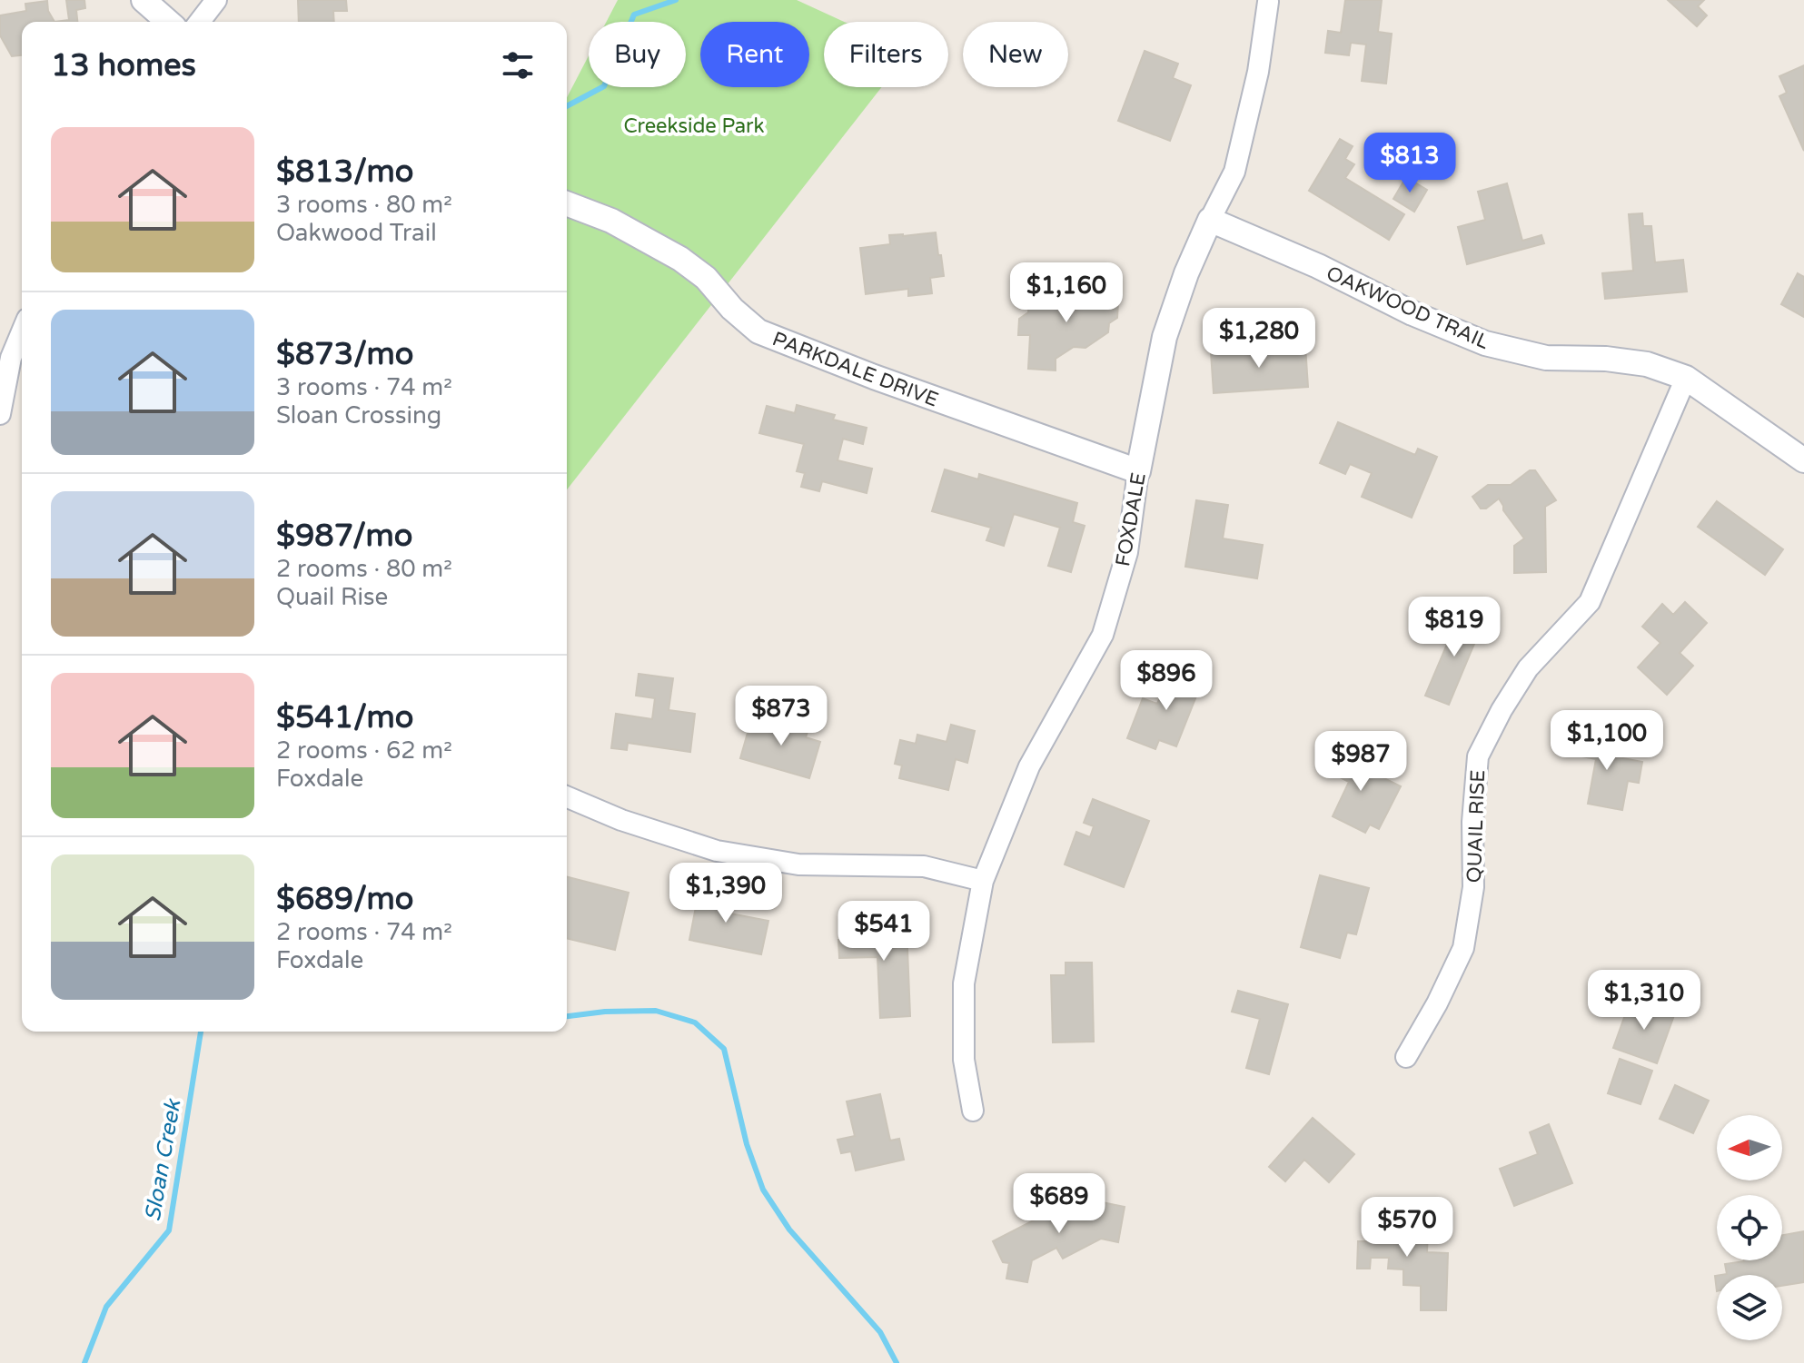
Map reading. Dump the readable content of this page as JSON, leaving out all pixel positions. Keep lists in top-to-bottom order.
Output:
{
  "streets": {
    "street": [
      "OAKWOOD TRAIL",
      "PARKDALE DRIVE",
      "FOXDALE",
      "QUAIL RISE"
    ]
  },
  "crossings": [
    ["OAKWOOD TRAIL", "FOXDALE"],
    ["OAKWOOD TRAIL", "QUAIL RISE"],
    ["PARKDALE DRIVE", "FOXDALE"]
  ],
  "water": ["Sloan Creek"],
  "parks": ["Creekside Park"],
  "north": "left",
  "page": {
    "chip": [
      "Buy",
      "Rent",
      "Filters",
      "New"
    ],
    "heading": "13 homes",
    "list": [
      {
        "name": "$813/mo",
        "note": "3 rooms · 80 m² · Oakwood Trail"
      },
      {
        "name": "$873/mo",
        "note": "3 rooms · 74 m² · Sloan Crossing"
      },
      {
        "name": "$987/mo",
        "note": "2 rooms · 80 m² · Quail Rise"
      },
      {
        "name": "$541/mo",
        "note": "2 rooms · 62 m² · Foxdale"
      },
      {
        "name": "$689/mo",
        "note": "2 rooms · 74 m² · Foxdale"
      }
    ],
    "price": [
      "$813",
      "$1,160",
      "$1,280",
      "$819",
      "$896",
      "$873",
      "$1,100",
      "$987",
      "$1,390",
      "$541",
      "$1,310",
      "$689",
      "$570"
    ]
  }
}
